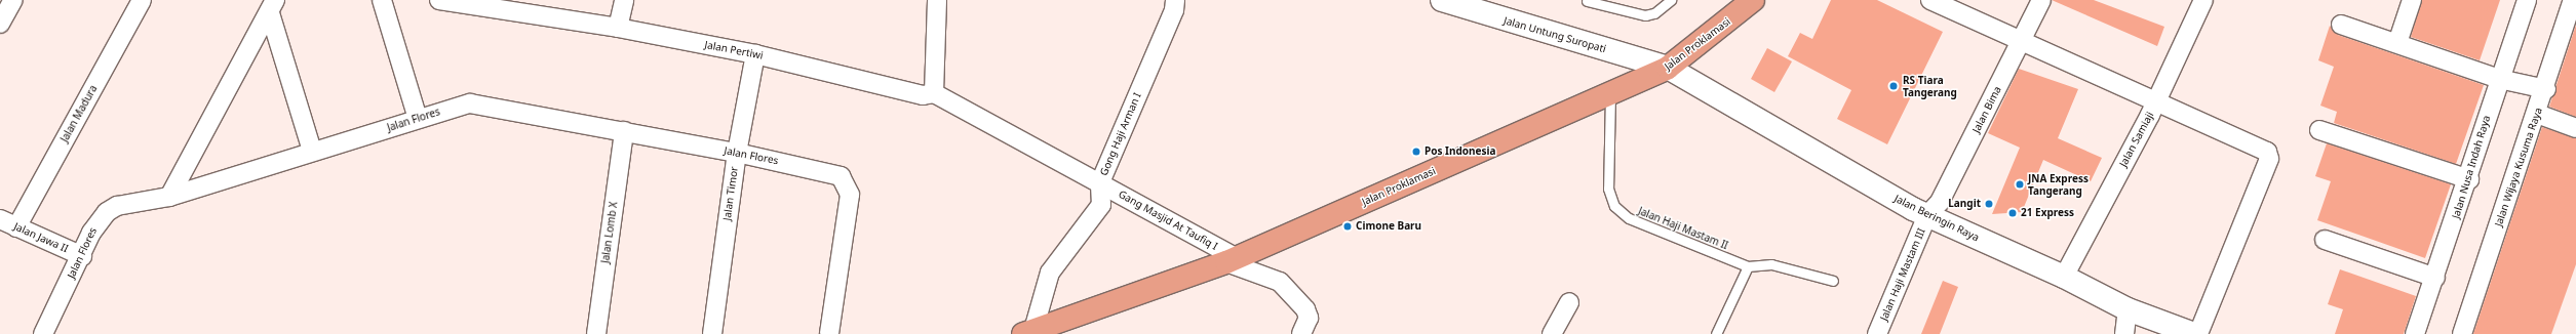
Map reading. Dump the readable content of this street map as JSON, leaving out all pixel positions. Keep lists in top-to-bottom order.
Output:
{
  "streets": {
    "main road": ["Jalan Proklamasi"],
    "street": [
      "Jalan Untung Suropati",
      "Jalan Pertiwi",
      "Jalan Bima",
      "Jalan Madura",
      "Jalan Flores",
      "Gong Haji Arman I",
      "Jalan Samiaji",
      "Jalan Nusa Indah Raya",
      "Jalan Wijaya Kusuma Raya",
      "Jalan Timor",
      "Jalan Beringin Raya",
      "Gang Masjid At Taufiq I",
      "Jalan Lomb X",
      "Jalan Jawa II",
      "Jalan Haji Mastam III"
    ],
    "lane": ["Jalan Haji Mastam II"]
  },
  "crossings": [
    ["Jalan Untung Suropati", "Jalan Proklamasi"],
    ["Jalan Untung Suropati", "Jalan Beringin Raya"],
    ["Jalan Proklamasi", "Gong Haji Arman I"],
    ["Jalan Proklamasi", "Jalan Beringin Raya"],
    ["Jalan Proklamasi", "Gang Masjid At Taufiq I"],
    ["Jalan Proklamasi", "Jalan Haji Mastam II"],
    ["Jalan Pertiwi", "Jalan Timor"],
    ["Jalan Pertiwi", "Gang Masjid At Taufiq I"],
    ["Jalan Bima", "Jalan Beringin Raya"],
    ["Jalan Bima", "Jalan Haji Mastam III"],
    ["Jalan Madura", "Jalan Jawa II"],
    ["Jalan Flores", "Jalan Timor"],
    ["Jalan Flores", "Jalan Lomb X"],
    ["Jalan Flores", "Jalan Jawa II"],
    ["Gong Haji Arman I", "Gang Masjid At Taufiq I"],
    ["Jalan Samiaji", "Jalan Beringin Raya"],
    ["Jalan Beringin Raya", "Jalan Haji Mastam III"]
  ],
  "places": [
    "RS Tiara Tangerang",
    "Pos Indonesia",
    "JNA Express Tangerang",
    "Langit",
    "21 Express",
    "Cimone Baru"
  ]
}
